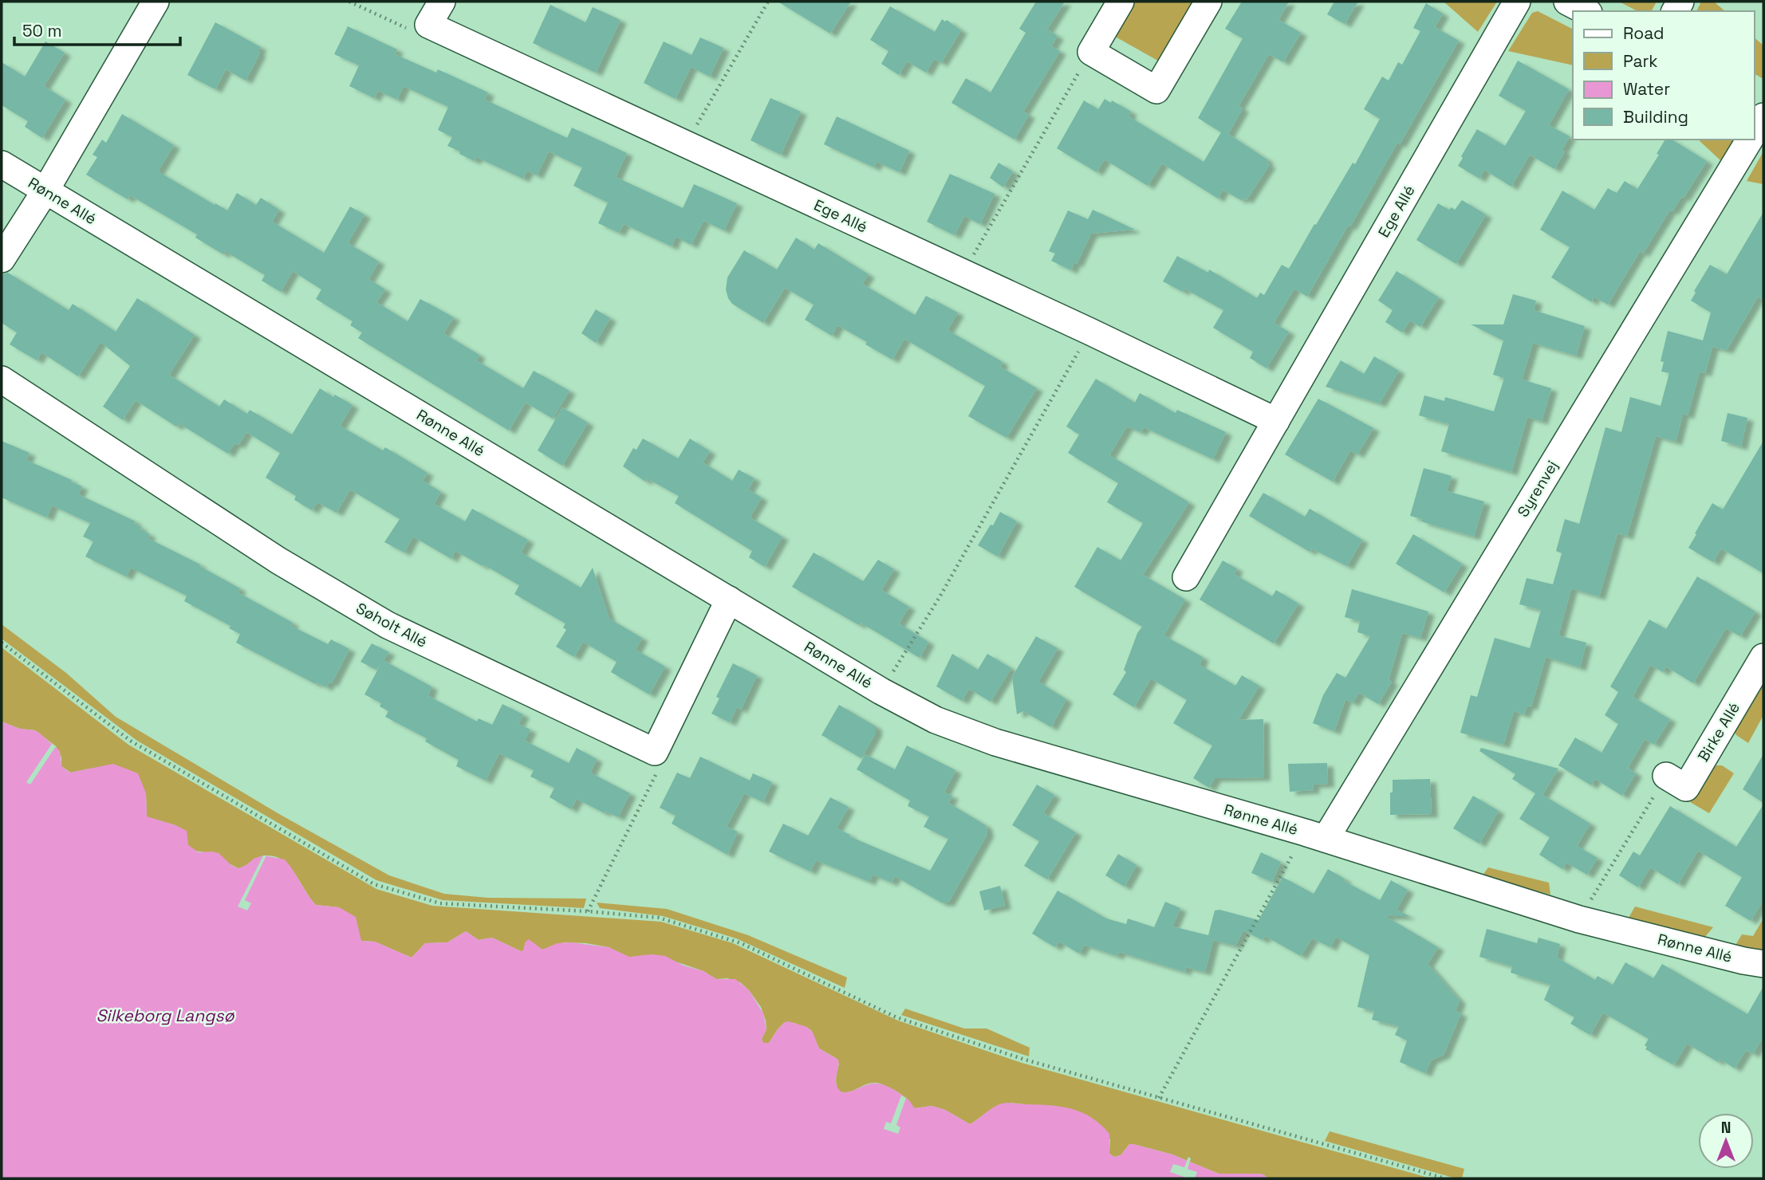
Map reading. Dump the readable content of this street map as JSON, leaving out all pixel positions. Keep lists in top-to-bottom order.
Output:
{
  "streets": {
    "street": [
      "Rønne Allé",
      "Ege Allé",
      "Syrenvej",
      "Søholt Allé",
      "Birke Allé"
    ]
  },
  "crossings": [
    ["Rønne Allé", "Syrenvej"]
  ],
  "water": ["Silkeborg Langsø"],
  "legend": [
    "Road",
    "Park",
    "Water",
    "Building"
  ],
  "scale_bar": "50 m",
  "north": "top"
}
